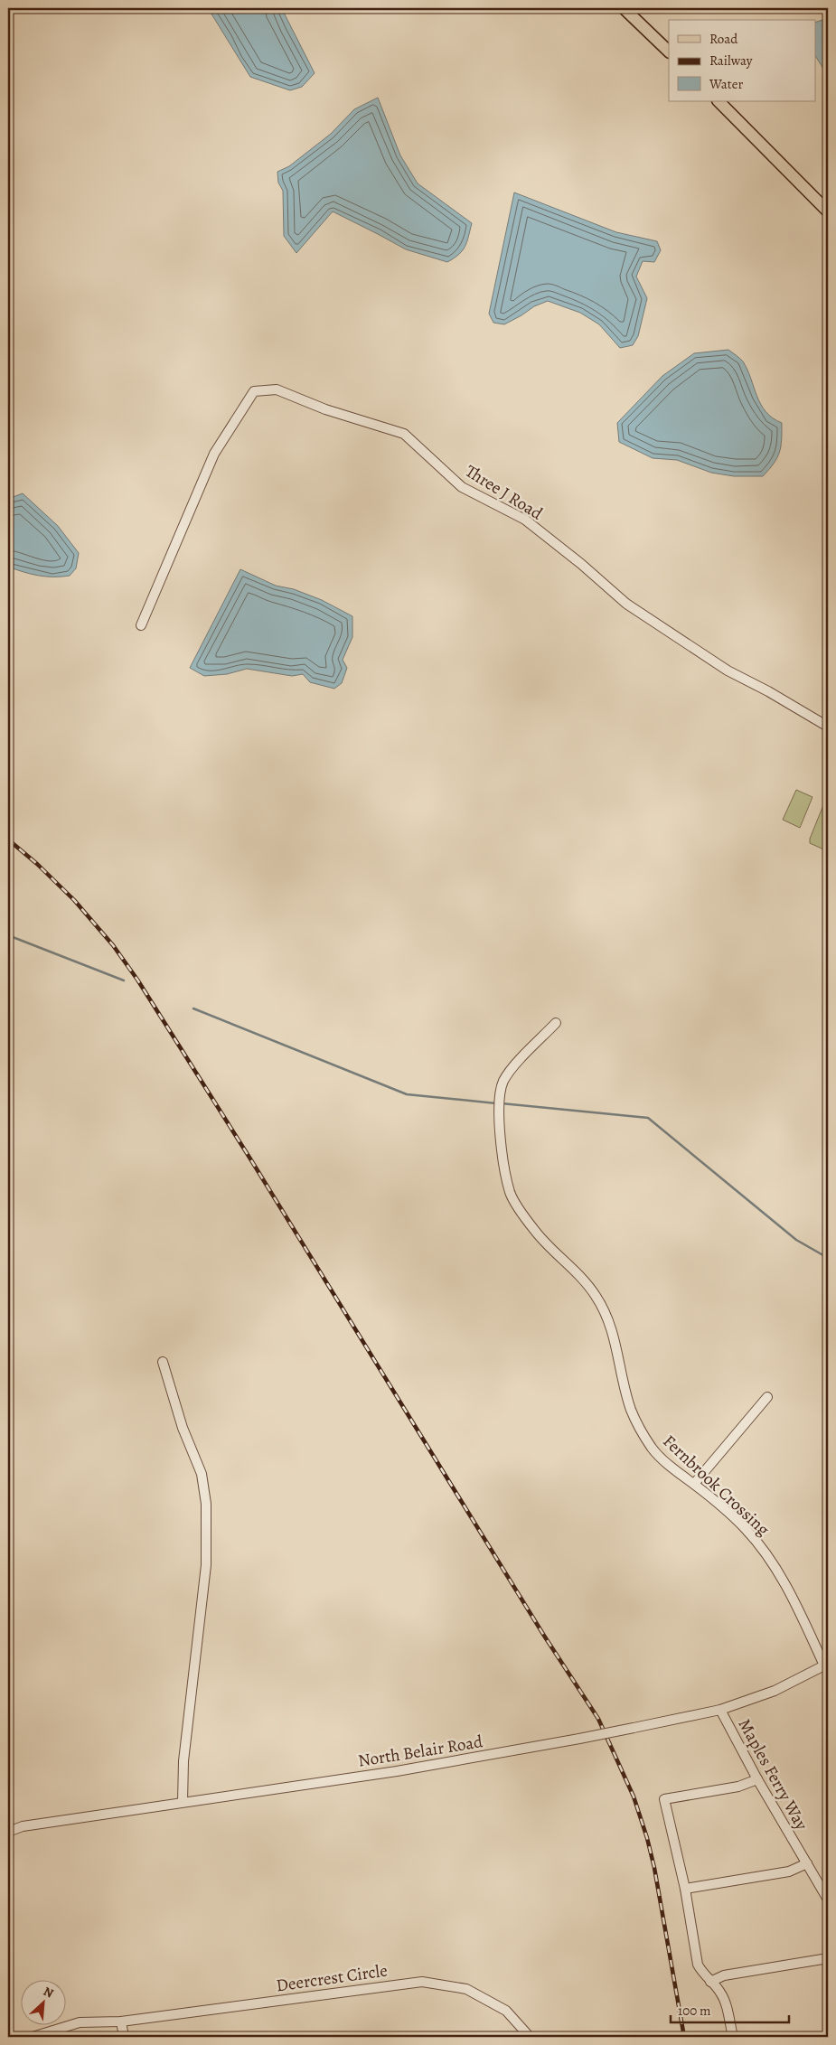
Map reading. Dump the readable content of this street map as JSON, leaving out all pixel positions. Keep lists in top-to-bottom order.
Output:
{
  "streets": {
    "street": [
      "Three J Road",
      "Fernbrook Crossing",
      "North Belair Road",
      "Maples Ferry Way",
      "Deercrest Circle"
    ]
  },
  "crossings": [
    ["Fernbrook Crossing", "North Belair Road"],
    ["North Belair Road", "Maples Ferry Way"]
  ],
  "legend": ["Road", "Railway", "Water"],
  "scale_bar": "100 m",
  "north": "top right"
}
